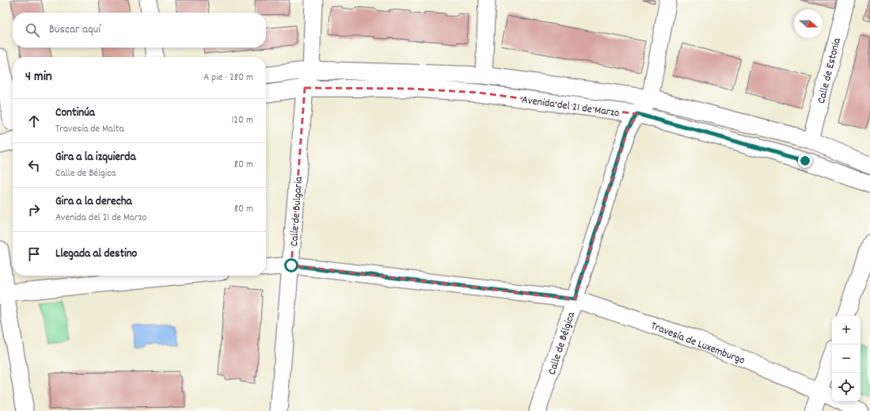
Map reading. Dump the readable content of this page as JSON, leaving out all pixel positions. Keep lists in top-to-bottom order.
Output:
{
  "streets": {
    "street": [
      "Calle de Estonia",
      "Avenida del 21 de Marzo",
      "Calle de Bulgaria",
      "Travesía de Luxemburgo",
      "Calle de Bélgica"
    ]
  },
  "crossings": [
    ["Calle de Estonia", "Avenida del 21 de Marzo"],
    ["Avenida del 21 de Marzo", "Calle de Bulgaria"],
    ["Avenida del 21 de Marzo", "Calle de Bélgica"],
    ["Calle de Bulgaria", "Travesía de Luxemburgo"],
    ["Travesía de Luxemburgo", "Calle de Bélgica"]
  ],
  "north": "right",
  "page": {
    "search": "Buscar aquí",
    "heading": ["4 min", "A pie · 280 m"],
    "list": [
      ["Continúa", "Travesía de Malta", "120 m"],
      ["Gira a la izquierda", "Calle de Bélgica", "80 m"],
      ["Gira a la derecha", "Avenida del 21 de Marzo", "80 m"],
      "Llegada al destino"
    ],
    "map_buttons": ["+", "−"]
  }
}
